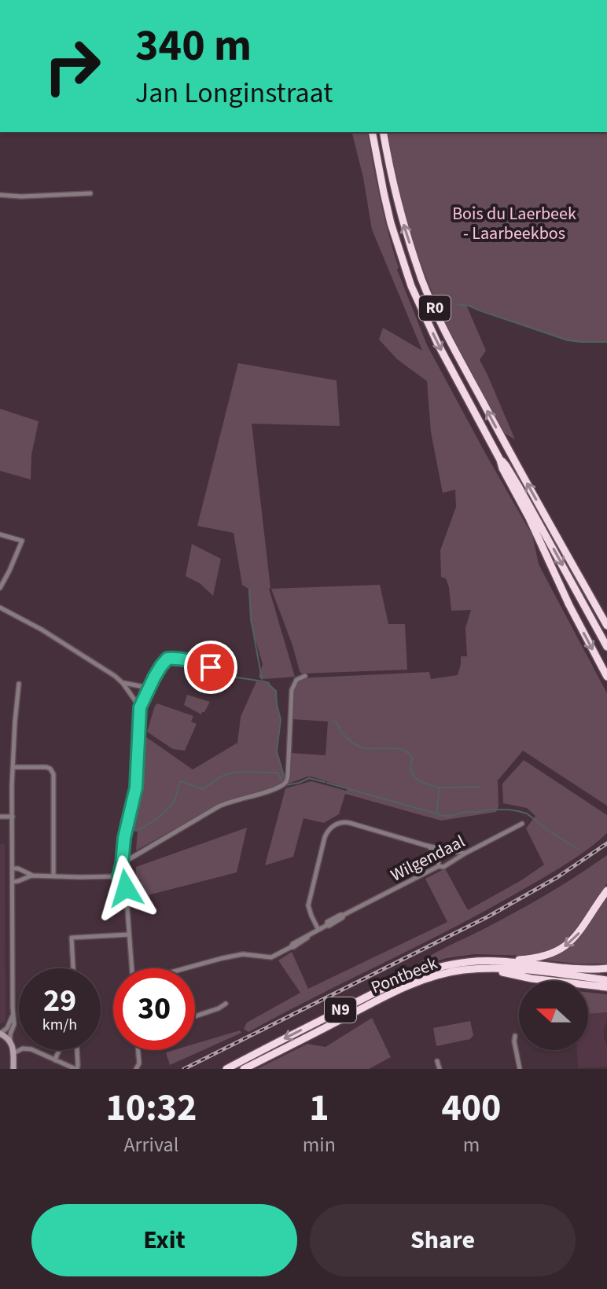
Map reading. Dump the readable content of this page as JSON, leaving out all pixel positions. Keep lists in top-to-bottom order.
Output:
{
  "streets": {
    "highway": ["R0", "Pontbeek", "N9"],
    "street": ["Wilgendaal"]
  },
  "parks": ["Bois du Laerbeek - Laarbeekbos"],
  "north": "left",
  "page": {
    "turn": ["340 m", "Jan Longinstraat"],
    "speed": "29 km/h",
    "limit": "30",
    "eta": [
      "10:32",
      "Arrival",
      "1",
      "min",
      "400",
      "m"
    ],
    "buttons": ["Exit", "Share"]
  }
}
